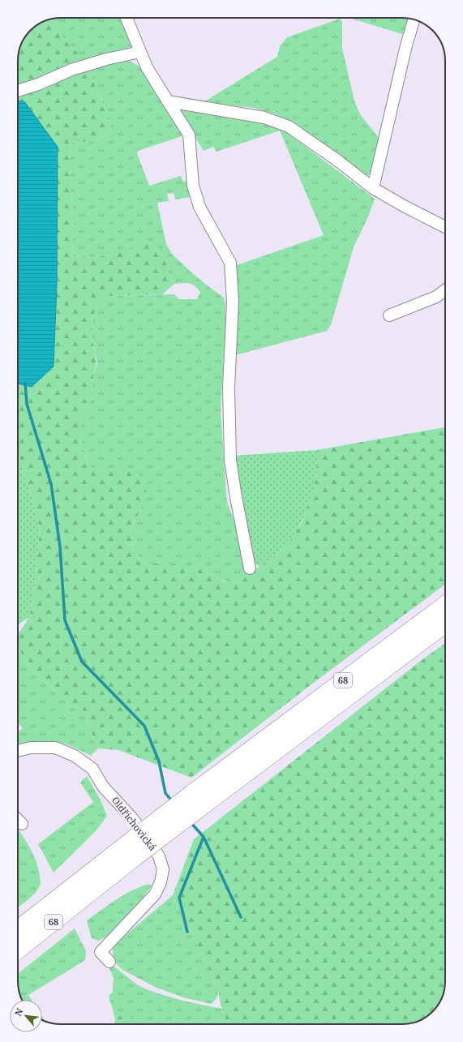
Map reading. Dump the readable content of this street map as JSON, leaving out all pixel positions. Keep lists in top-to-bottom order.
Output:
{
  "streets": {
    "highway": ["68"],
    "street": ["Oldřichovická"]
  },
  "north": "top left"
}
